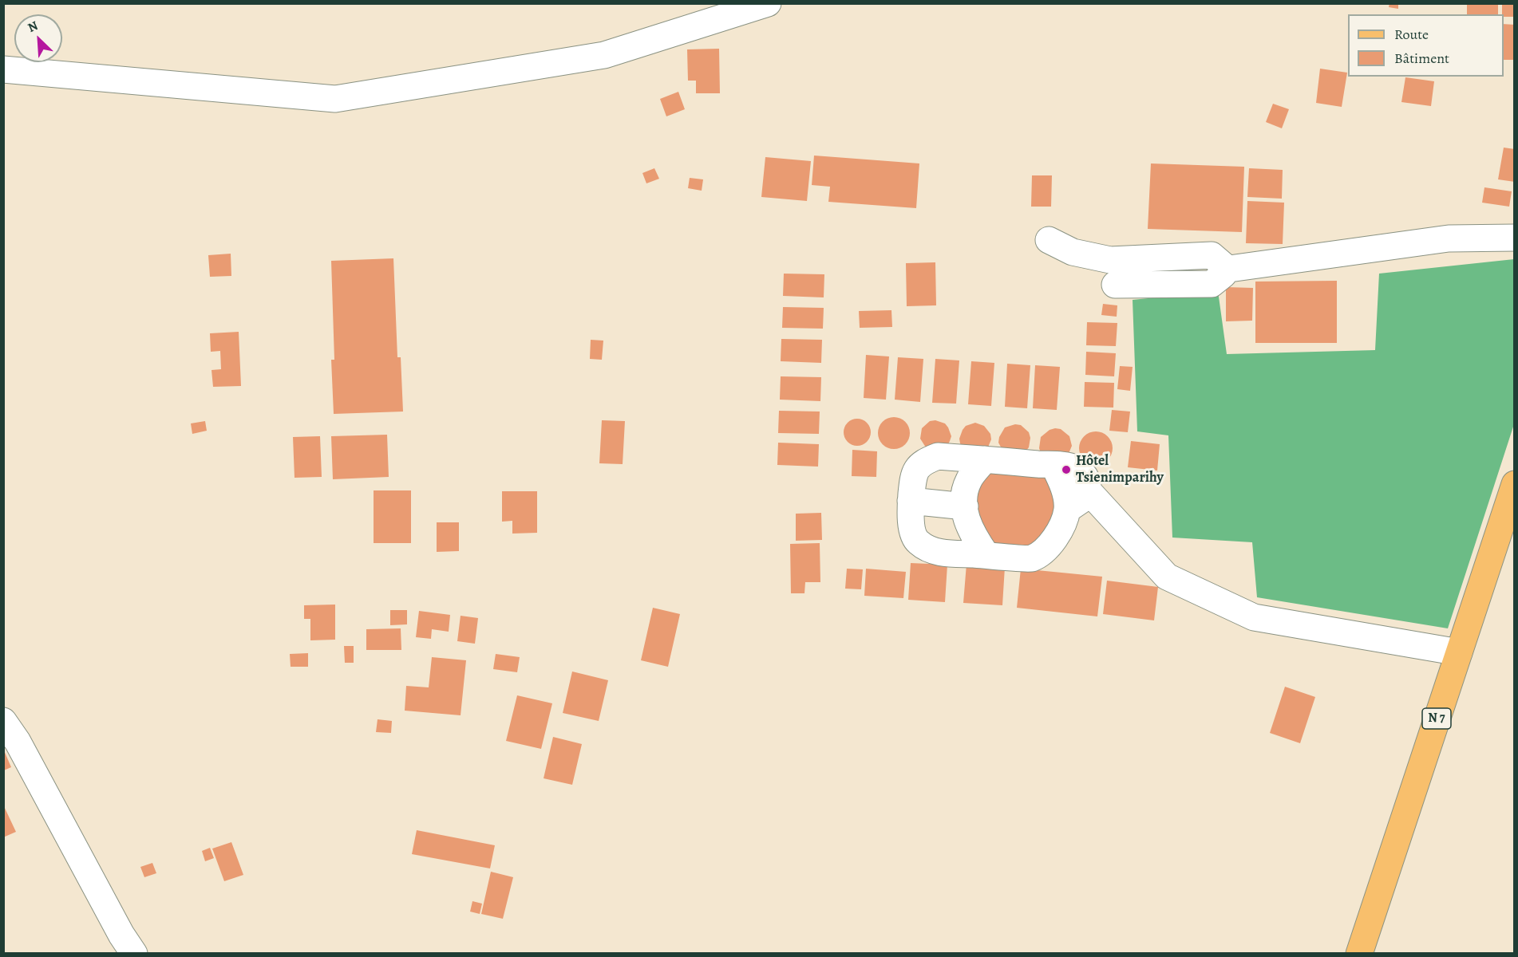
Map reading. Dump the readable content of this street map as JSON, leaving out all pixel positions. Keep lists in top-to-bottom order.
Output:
{
  "streets": {
    "main road": ["N 7"]
  },
  "places": ["Hôtel Tsienimparihy"],
  "legend": ["Route", "Bâtiment"],
  "north": "top left"
}
